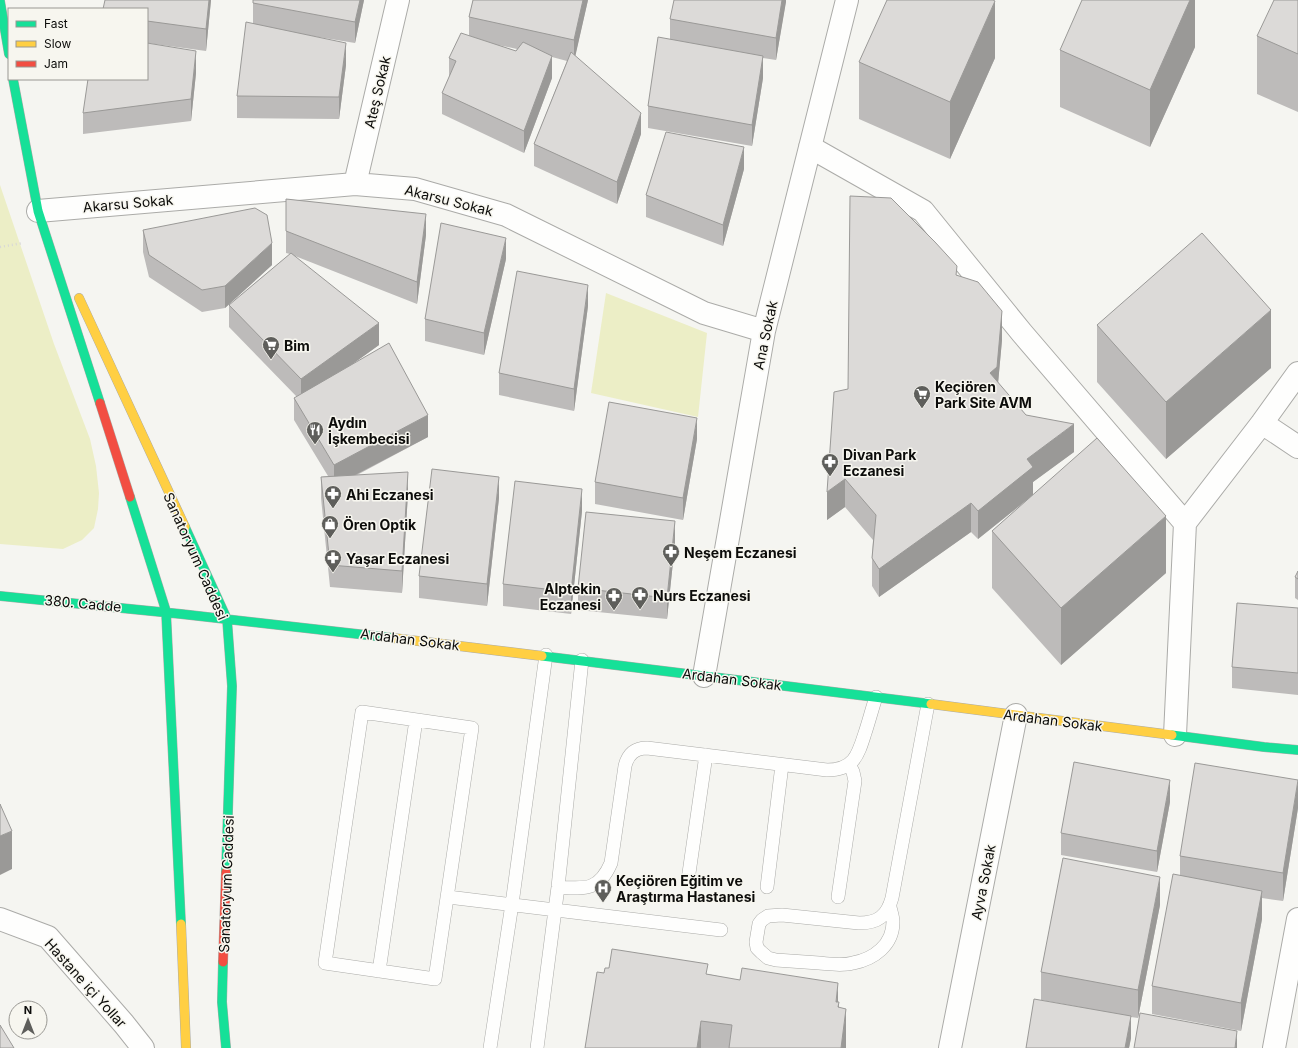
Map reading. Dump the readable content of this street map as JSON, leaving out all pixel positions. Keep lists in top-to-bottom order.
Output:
{
  "streets": {
    "main road": ["Sanatoryum Caddesi", "380. Cadde", "Ardahan Sokak"],
    "street": [
      "Ateş Sokak",
      "Akarsu Sokak",
      "Ana Sokak",
      "Ayva Sokak",
      "Hastane içi Yollar"
    ]
  },
  "crossings": [
    ["Ateş Sokak", "Akarsu Sokak"],
    ["Akarsu Sokak", "Ana Sokak"],
    ["Akarsu Sokak", "Sanatoryum Caddesi"],
    ["Ana Sokak", "Ardahan Sokak"],
    ["Sanatoryum Caddesi", "380. Cadde"],
    ["Sanatoryum Caddesi", "Ardahan Sokak"],
    ["380. Cadde", "Ardahan Sokak"],
    ["Ardahan Sokak", "Ayva Sokak"]
  ],
  "places": {
    "supermarket": ["Bim", "Keçiören Park Site AVM"],
    "restaurant": ["Aydın İşkembecisi"],
    "pharmacy": [
      "Divan Park Eczanesi",
      "Ahi Eczanesi",
      "Neşem Eczanesi",
      "Yaşar Eczanesi",
      "Nurs Eczanesi",
      "Alptekin Eczanesi"
    ],
    "shop": ["Ören Optik"],
    "hospital": ["Keçiören Eğitim ve Araştırma Hastanesi"]
  },
  "legend": ["Fast", "Slow", "Jam"],
  "north": "top"
}
